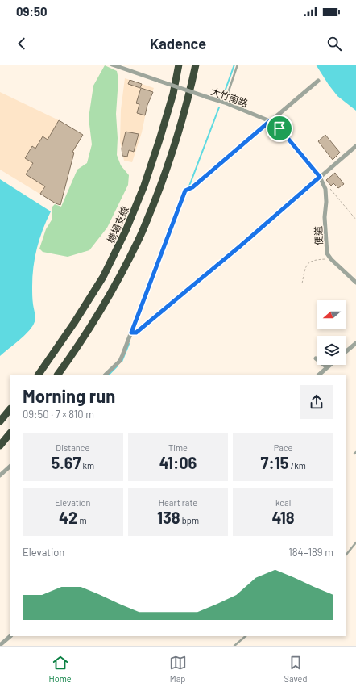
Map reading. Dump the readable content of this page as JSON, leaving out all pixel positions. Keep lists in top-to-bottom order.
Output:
{
  "streets": {
    "highway": ["機場支線"],
    "street": ["大竹南路", "便道"]
  },
  "crossings": [
    ["大竹南路", "便道"]
  ],
  "north": "left",
  "page": {
    "status": "09:50",
    "header": "Kadence",
    "heading": ["Morning run", "09:50 · 7 × 810 m"],
    "stats": [
      ["Distance", "5.67 km"],
      ["Time", "41:06"],
      ["Pace", "7:15 /km"],
      ["Elevation", "42 m"],
      ["Heart rate", "138 bpm"],
      ["kcal", "418"]
    ],
    "chart": ["Elevation", "184–189 m"],
    "tabs": ["Home", "Map", "Saved"]
  }
}
